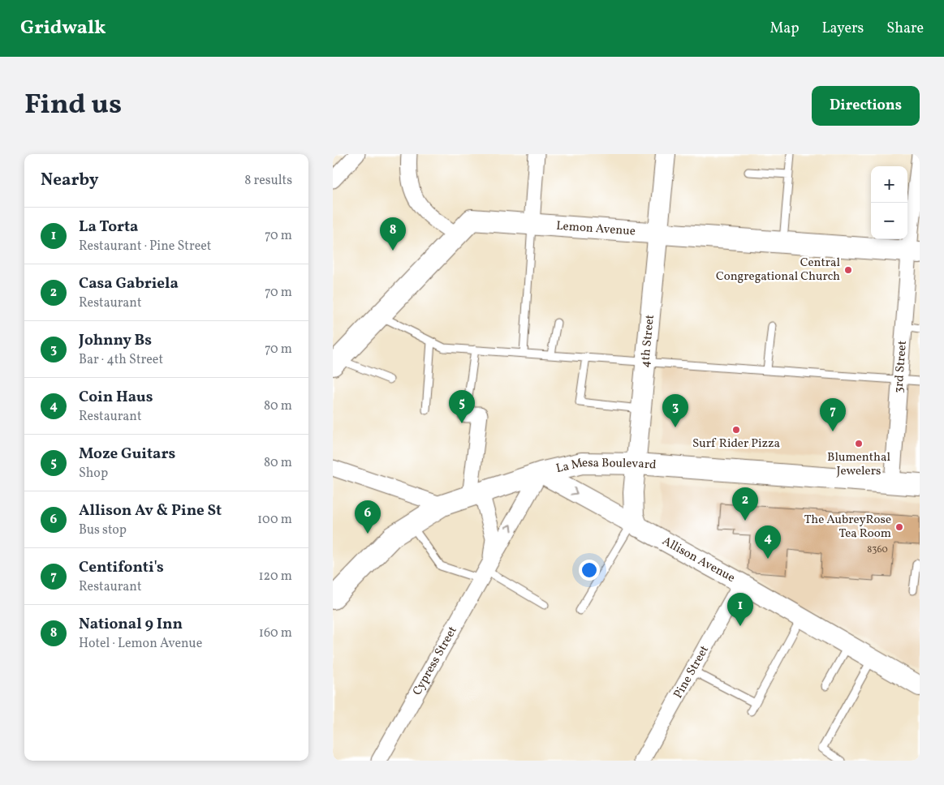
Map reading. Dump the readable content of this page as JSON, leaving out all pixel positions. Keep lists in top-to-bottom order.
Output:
{
  "streets": {
    "main road": ["Lemon Avenue", "La Mesa Boulevard"],
    "street": [
      "4th Street",
      "3rd Street",
      "Allison Avenue",
      "Cypress Street",
      "Pine Street"
    ]
  },
  "crossings": [
    ["Lemon Avenue", "4th Street"],
    ["Lemon Avenue", "3rd Street"],
    ["4th Street", "La Mesa Boulevard"],
    ["4th Street", "Allison Avenue"],
    ["3rd Street", "La Mesa Boulevard"],
    ["La Mesa Boulevard", "Allison Avenue"],
    ["La Mesa Boulevard", "Cypress Street"],
    ["Allison Avenue", "Cypress Street"],
    ["Allison Avenue", "Pine Street"]
  ],
  "places": [
    "Central Congregational Church",
    "Surf Rider Pizza",
    "Blumenthal Jewelers",
    "The AubreyRose Tea Room"
  ],
  "house_numbers": ["8360"],
  "page": {
    "header": "Gridwalk",
    "nav": ["Map", "Layers", "Share"],
    "title": "Find us",
    "buttons": "Directions",
    "heading": ["Nearby", "8 results"],
    "map_buttons": ["+", "−"],
    "list": [
      {
        "mark": "1",
        "name": "La Torta",
        "note": "Restaurant · Pine Street",
        "value": "70 m"
      },
      {
        "mark": "2",
        "name": "Casa Gabriela",
        "note": "Restaurant",
        "value": "70 m"
      },
      {
        "mark": "3",
        "name": "Johnny Bs",
        "note": "Bar · 4th Street",
        "value": "70 m"
      },
      {
        "mark": "4",
        "name": "Coin Haus",
        "note": "Restaurant",
        "value": "80 m"
      },
      {
        "mark": "5",
        "name": "Moze Guitars",
        "note": "Shop",
        "value": "80 m"
      },
      {
        "mark": "6",
        "name": "Allison Av & Pine St",
        "note": "Bus stop",
        "value": "100 m"
      },
      {
        "mark": "7",
        "name": "Centifonti's",
        "note": "Restaurant",
        "value": "120 m"
      },
      {
        "mark": "8",
        "name": "National 9 Inn",
        "note": "Hotel · Lemon Avenue",
        "value": "160 m"
      }
    ],
    "pins": [
      "8",
      "5",
      "3",
      "7",
      "2",
      "6",
      "4",
      "1"
    ]
  }
}
